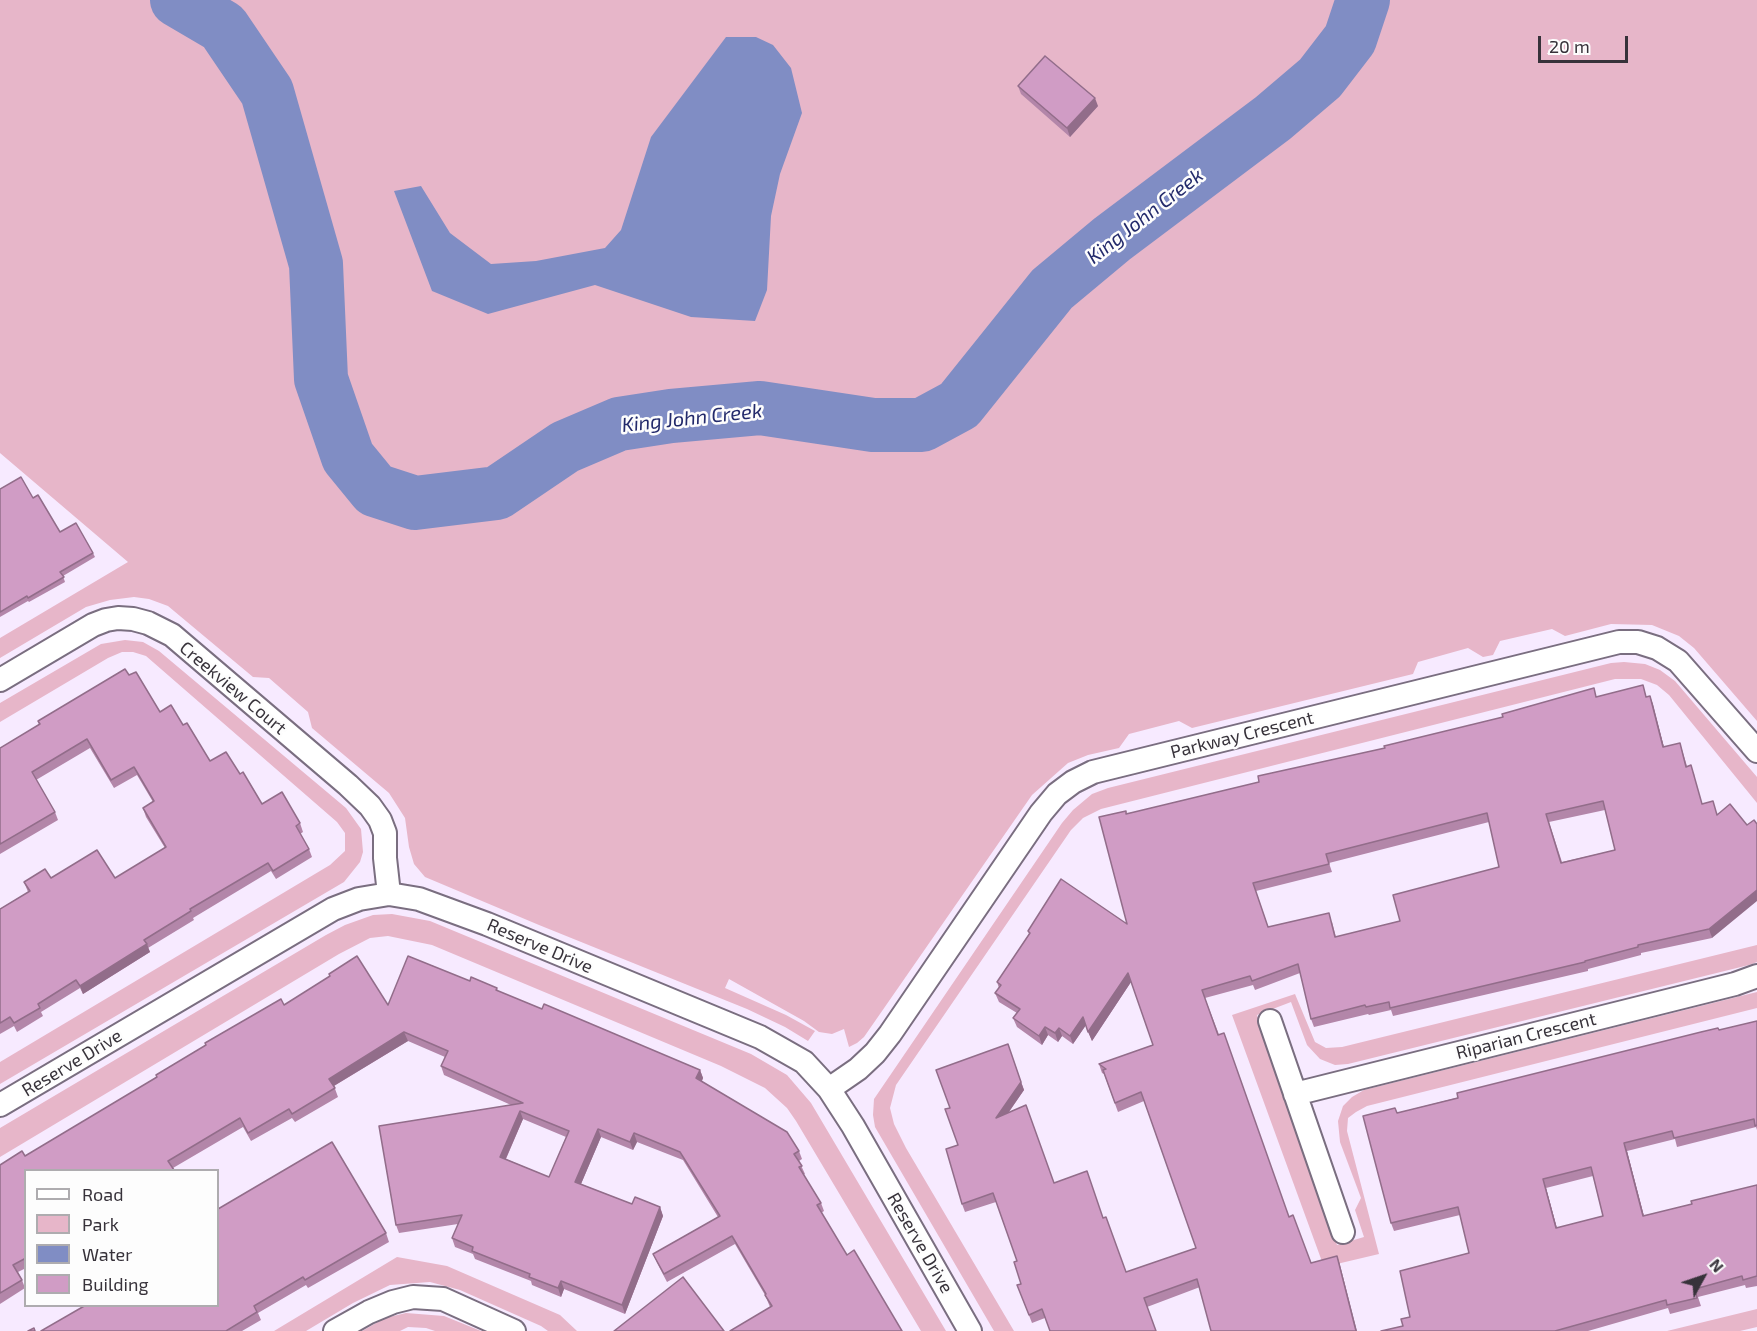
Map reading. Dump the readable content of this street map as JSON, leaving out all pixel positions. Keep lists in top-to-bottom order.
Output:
{
  "streets": {
    "street": [
      "Creekview Court",
      "Parkway Crescent",
      "Reserve Drive",
      "Riparian Crescent"
    ]
  },
  "crossings": [
    ["Creekview Court", "Reserve Drive"],
    ["Parkway Crescent", "Reserve Drive"]
  ],
  "water": ["King John Creek"],
  "legend": [
    "Road",
    "Park",
    "Water",
    "Building"
  ],
  "scale_bar": "20 m",
  "north": "top right"
}
